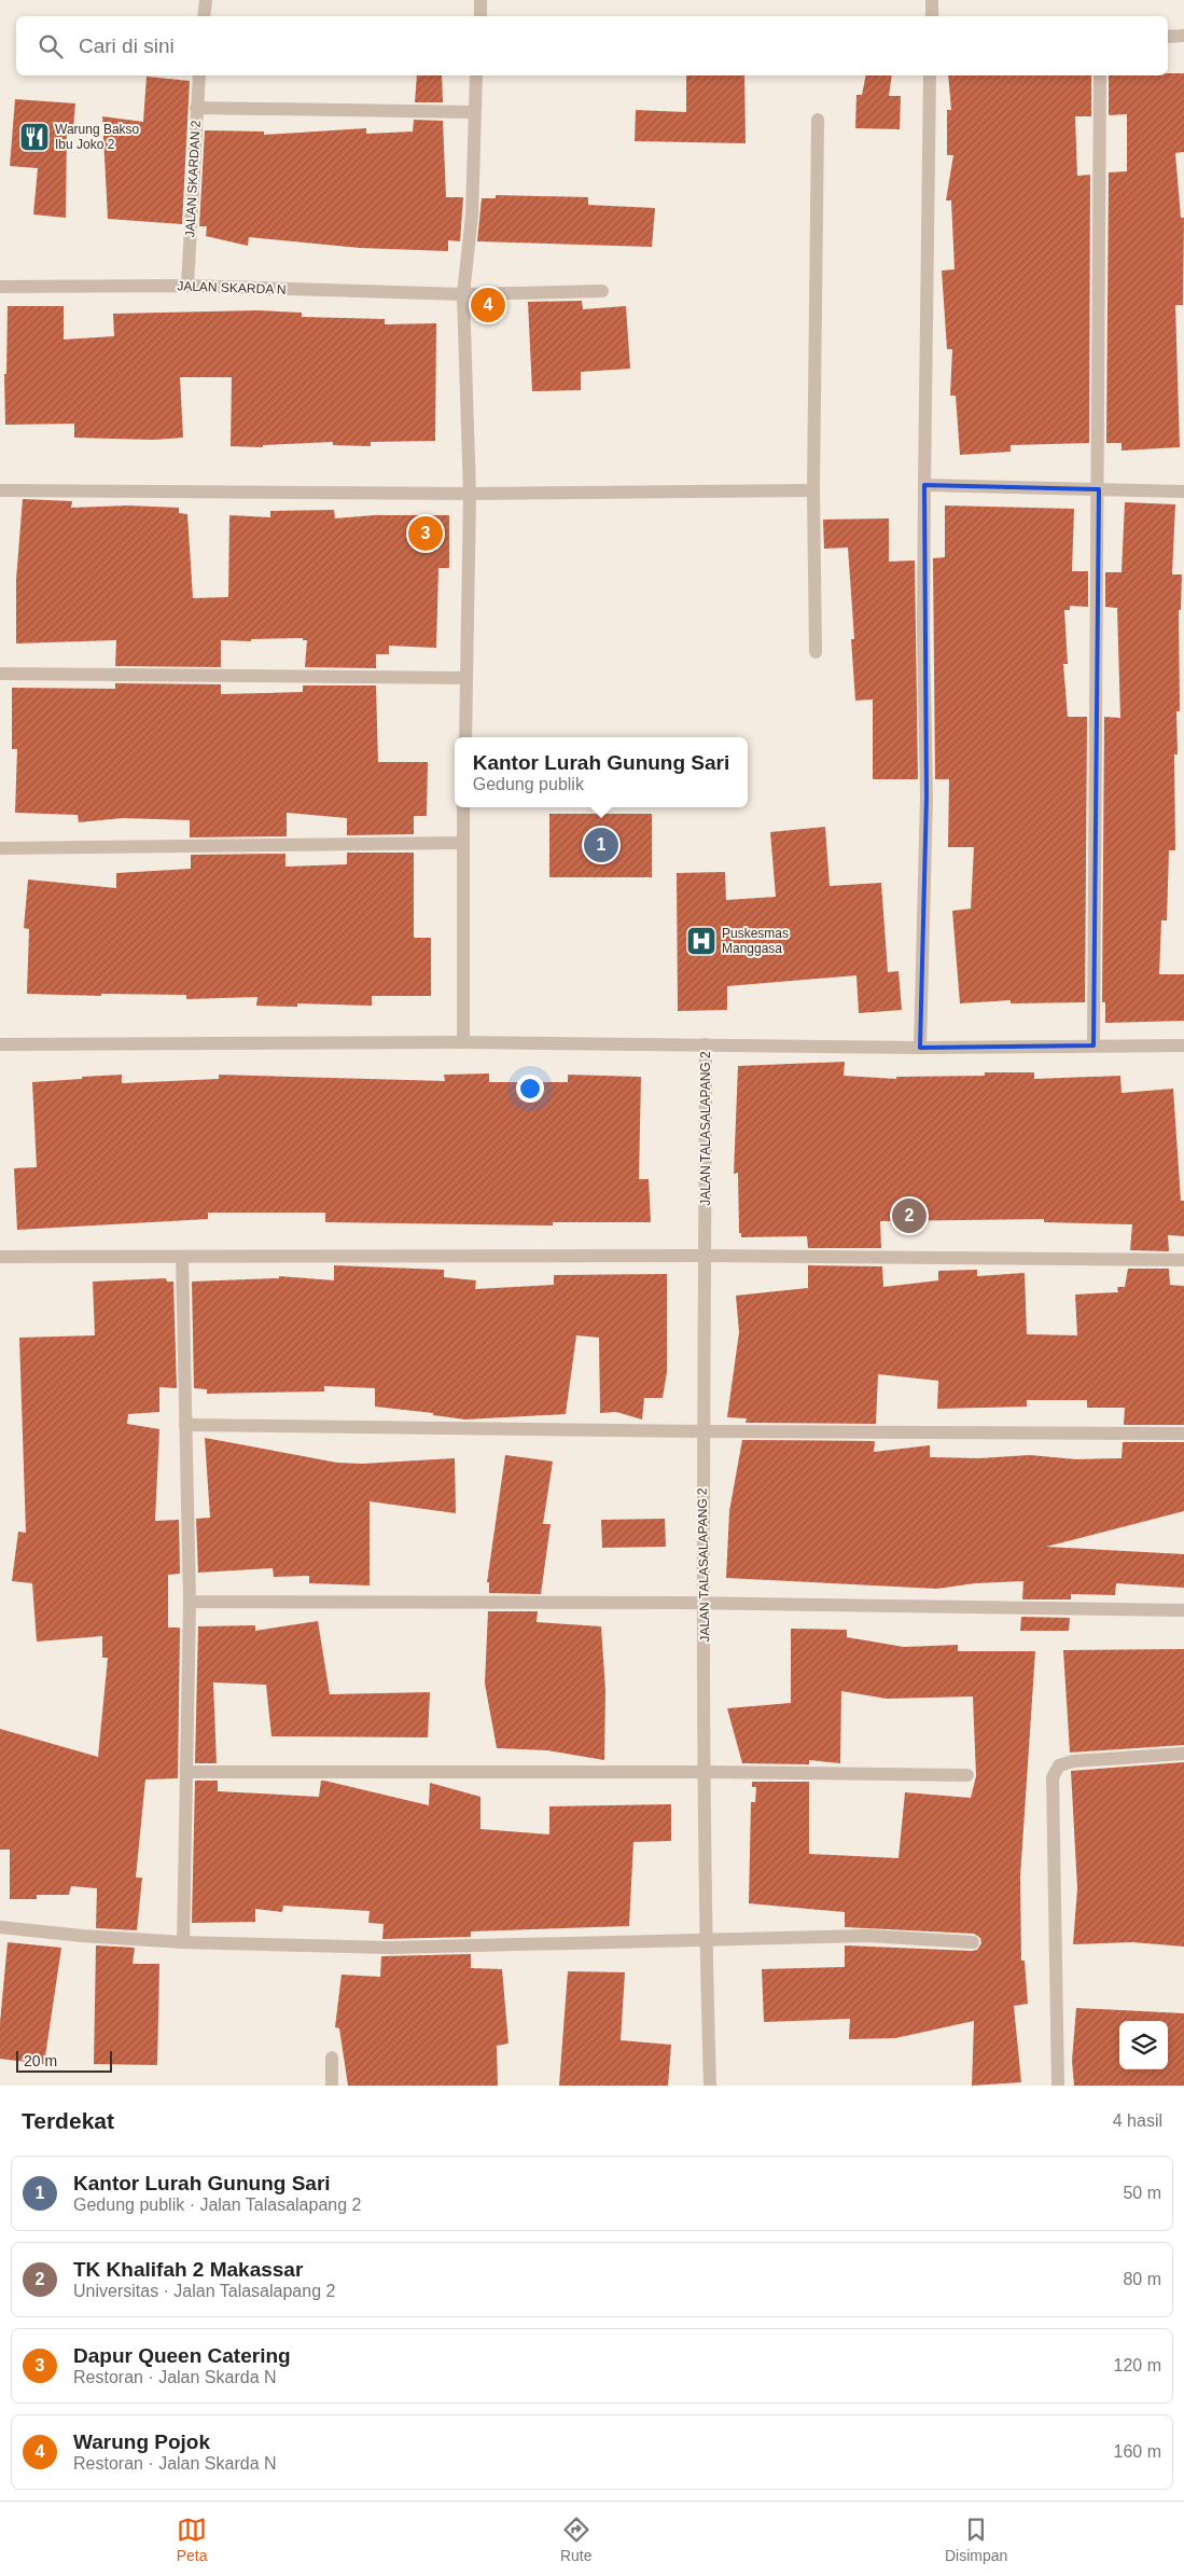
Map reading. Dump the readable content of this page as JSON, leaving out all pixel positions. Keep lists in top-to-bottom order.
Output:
{
  "streets": {
    "street": ["JALAN SKARDAN 2", "JALAN SKARDA N", "JALAN TALASALAPANG 2"]
  },
  "crossings": [
    ["JALAN SKARDAN 2", "JALAN SKARDA N"]
  ],
  "places": {
    "restaurant": ["Warung Bakso Ibu Joko 2"],
    "hospital": ["Puskesmas Manggasa"]
  },
  "scale_bar": "20 m",
  "page": {
    "search": "Cari di sini",
    "pins": [
      "4",
      "3",
      "1",
      "2"
    ],
    "popup": ["Kantor Lurah Gunung Sari", "Gedung publik"],
    "scale": "20 m",
    "heading": ["Terdekat", "4 hasil"],
    "list": [
      {
        "mark": "1",
        "name": "Kantor Lurah Gunung Sari",
        "note": "Gedung publik · Jalan Talasalapang 2",
        "value": "50 m"
      },
      {
        "mark": "2",
        "name": "TK Khalifah 2 Makassar",
        "note": "Universitas · Jalan Talasalapang 2",
        "value": "80 m"
      },
      {
        "mark": "3",
        "name": "Dapur Queen Catering",
        "note": "Restoran · Jalan Skarda N",
        "value": "120 m"
      },
      {
        "mark": "4",
        "name": "Warung Pojok",
        "note": "Restoran · Jalan Skarda N",
        "value": "160 m"
      }
    ],
    "nav": ["Peta", "Rute", "Disimpan"]
  }
}
